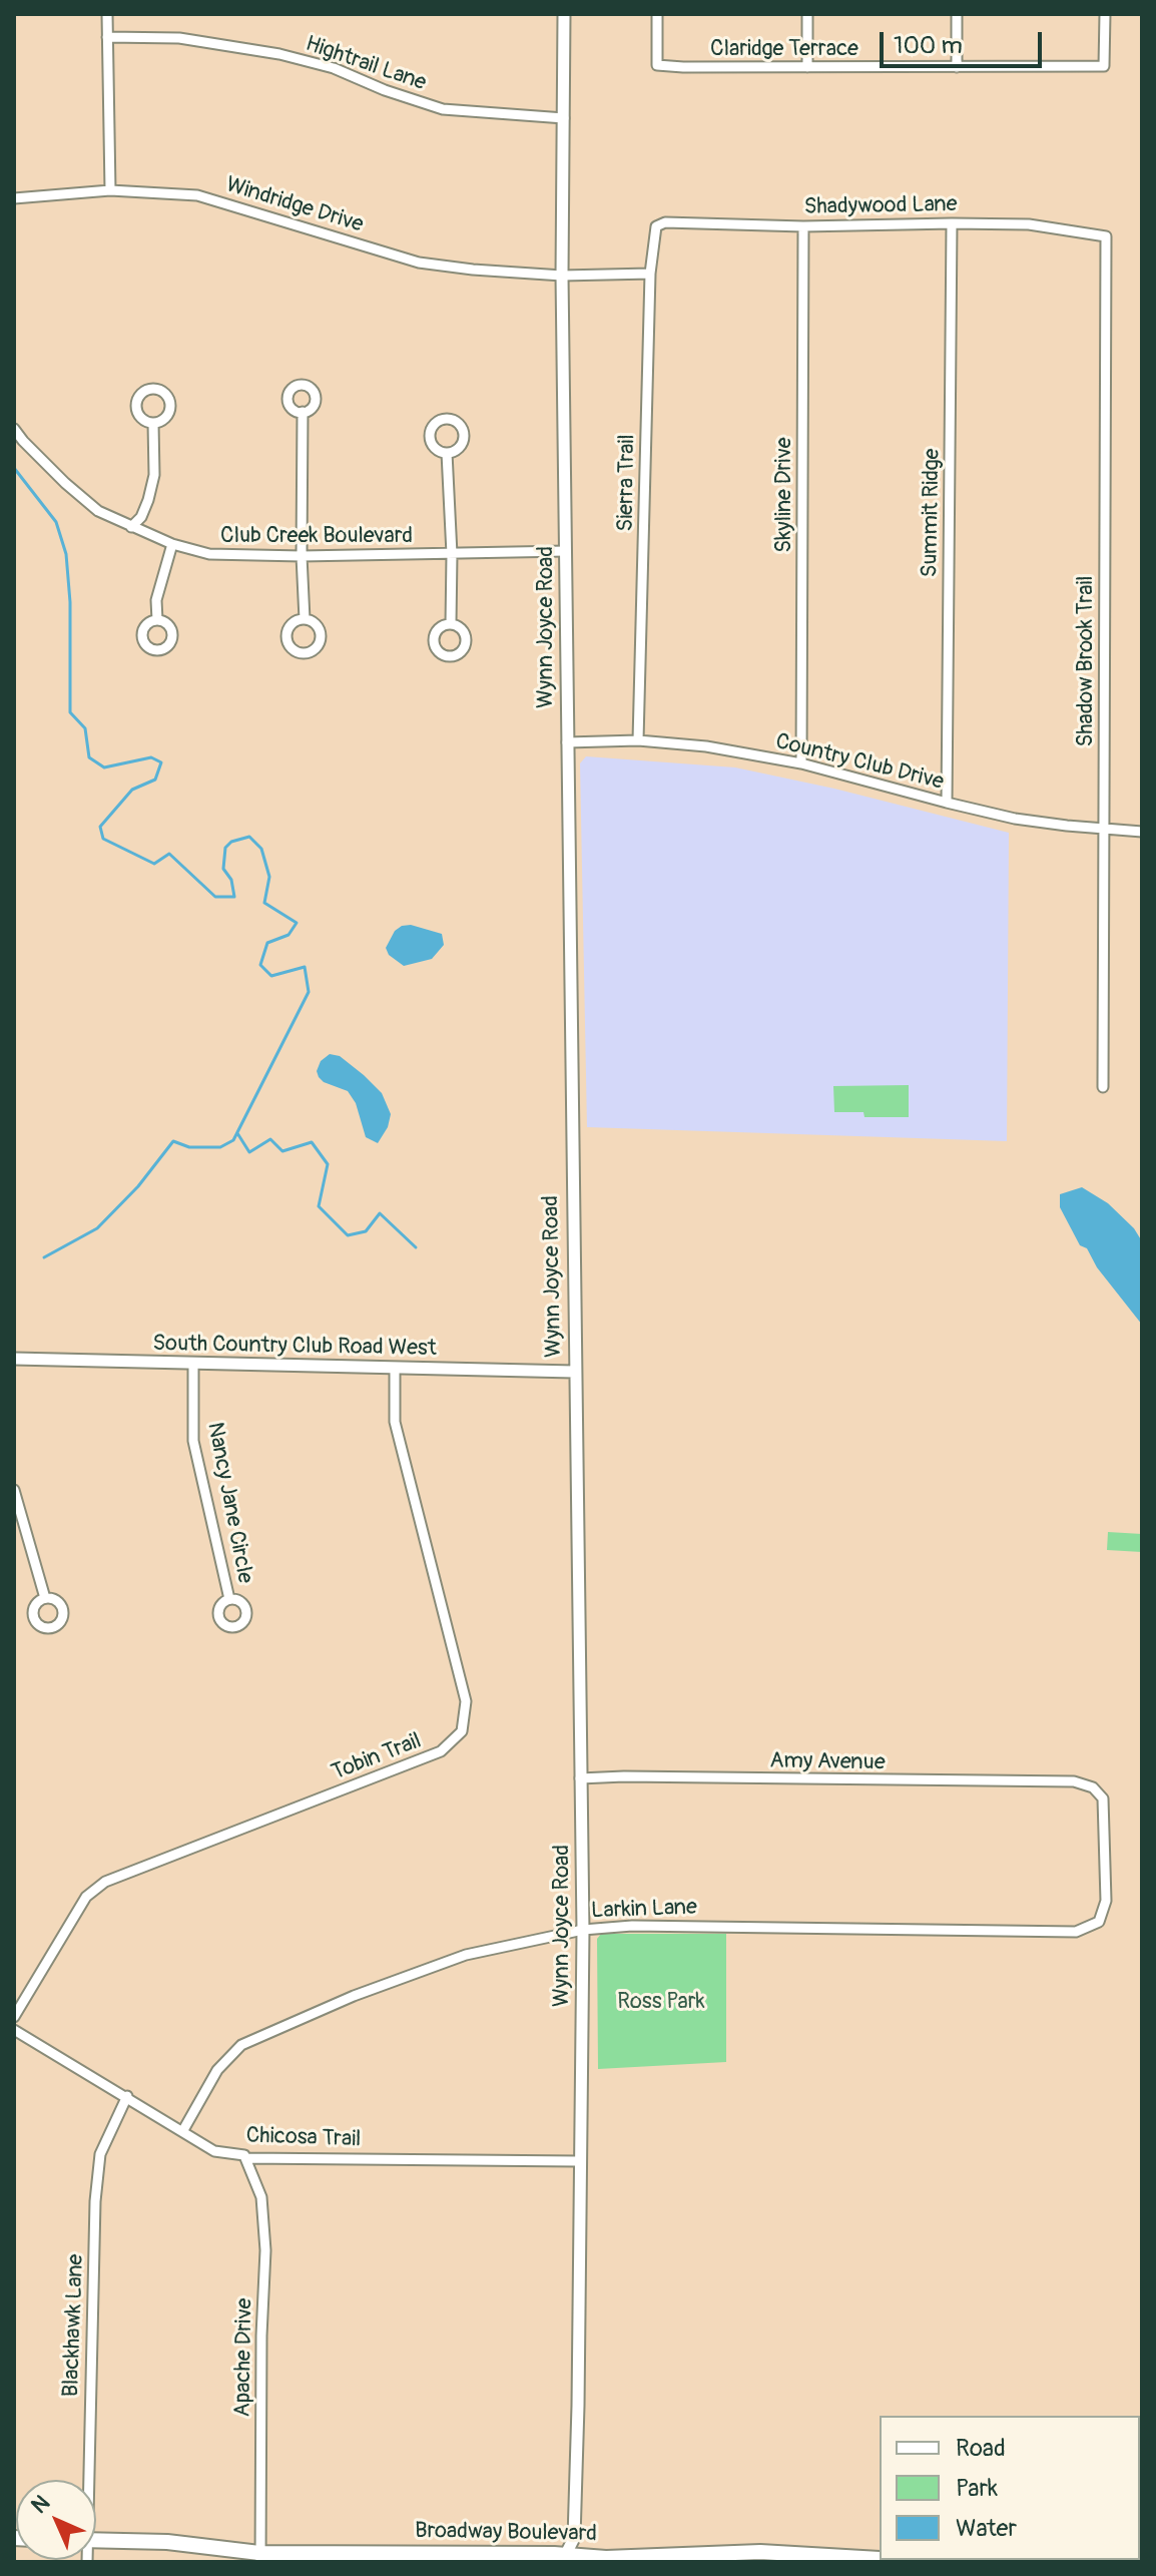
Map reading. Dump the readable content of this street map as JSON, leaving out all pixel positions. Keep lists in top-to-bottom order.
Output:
{
  "streets": {
    "main road": ["Broadway Boulevard"],
    "street": [
      "Claridge Terrace",
      "Hightrail Lane",
      "Windridge Drive",
      "Shadywood Lane",
      "Sierra Trail",
      "Skyline Drive",
      "Summit Ridge",
      "Club Creek Boulevard",
      "Wynn Joyce Road",
      "Shadow Brook Trail",
      "Country Club Drive",
      "South Country Club Road West",
      "Nancy Jane Circle",
      "Tobin Trail",
      "Amy Avenue",
      "Larkin Lane",
      "Chicosa Trail",
      "Blackhawk Lane",
      "Apache Drive"
    ]
  },
  "crossings": [
    ["Hightrail Lane", "Wynn Joyce Road"],
    ["Windridge Drive", "Sierra Trail"],
    ["Windridge Drive", "Wynn Joyce Road"],
    ["Shadywood Lane", "Sierra Trail"],
    ["Shadywood Lane", "Skyline Drive"],
    ["Shadywood Lane", "Summit Ridge"],
    ["Shadywood Lane", "Shadow Brook Trail"],
    ["Sierra Trail", "Country Club Drive"],
    ["Skyline Drive", "Country Club Drive"],
    ["Summit Ridge", "Country Club Drive"],
    ["Club Creek Boulevard", "Wynn Joyce Road"],
    ["Wynn Joyce Road", "Country Club Drive"],
    ["Wynn Joyce Road", "South Country Club Road West"],
    ["Wynn Joyce Road", "Amy Avenue"],
    ["Wynn Joyce Road", "Larkin Lane"],
    ["Wynn Joyce Road", "Chicosa Trail"],
    ["Wynn Joyce Road", "Broadway Boulevard"],
    ["Shadow Brook Trail", "Country Club Drive"],
    ["South Country Club Road West", "Nancy Jane Circle"],
    ["South Country Club Road West", "Tobin Trail"],
    ["Amy Avenue", "Larkin Lane"],
    ["Larkin Lane", "Chicosa Trail"],
    ["Chicosa Trail", "Blackhawk Lane"],
    ["Chicosa Trail", "Apache Drive"],
    ["Apache Drive", "Broadway Boulevard"]
  ],
  "parks": ["Ross Park"],
  "legend": ["Road", "Park", "Water"],
  "scale_bar": "100 m",
  "north": "top left"
}
